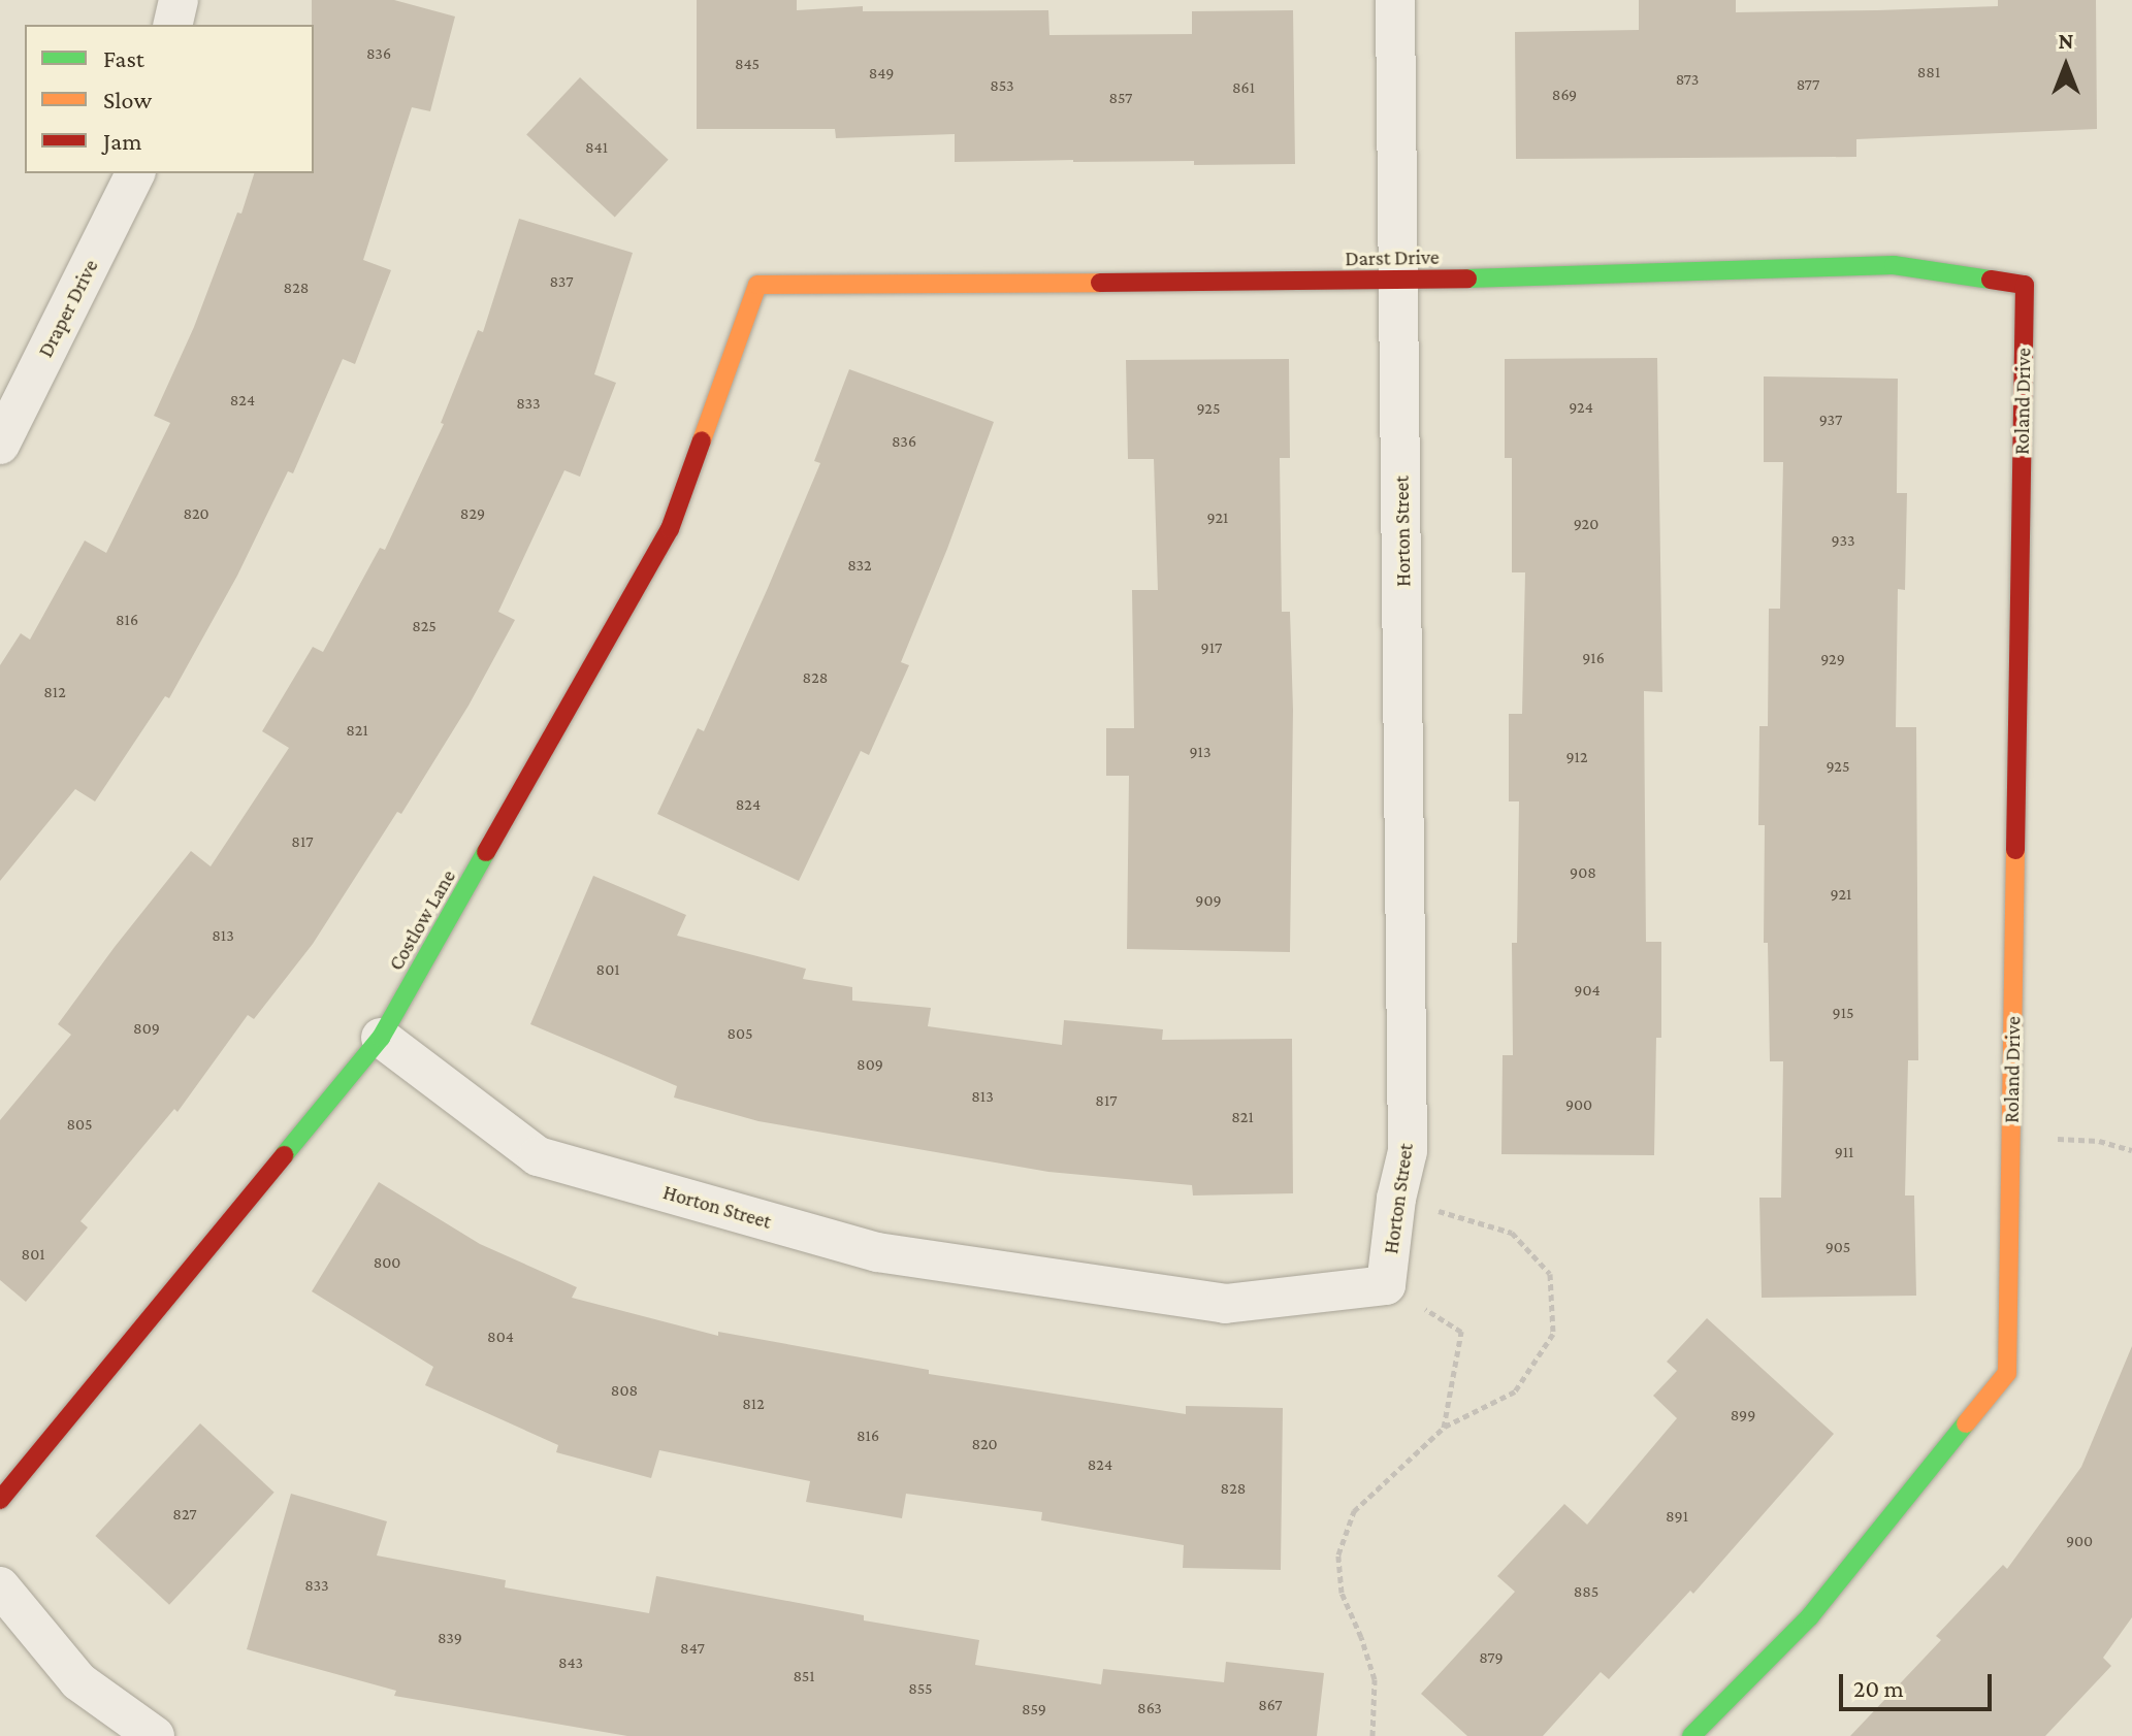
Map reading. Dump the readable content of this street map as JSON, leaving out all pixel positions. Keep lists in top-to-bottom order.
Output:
{
  "streets": {
    "street": [
      "Darst Drive",
      "Draper Drive",
      "Roland Drive",
      "Horton Street",
      "Costlow Lane"
    ]
  },
  "crossings": [
    ["Darst Drive", "Roland Drive"],
    ["Darst Drive", "Horton Street"],
    ["Darst Drive", "Costlow Lane"],
    ["Horton Street", "Costlow Lane"]
  ],
  "house_numbers": [
    "836",
    "845",
    "881",
    "849",
    "873",
    "877",
    "853",
    "861",
    "869",
    "857",
    "841",
    "837",
    "828",
    "824",
    "833",
    "924",
    "925",
    "937",
    "836",
    "820",
    "829",
    "921",
    "920",
    "933",
    "832",
    "816",
    "825",
    "917",
    "916",
    "929",
    "828",
    "812",
    "821",
    "913",
    "912",
    "925",
    "824",
    "817",
    "908",
    "921",
    "909",
    "813",
    "801",
    "904",
    "915",
    "809",
    "805",
    "809",
    "813",
    "817",
    "900",
    "821",
    "805",
    "911",
    "905",
    "801",
    "800",
    "804",
    "808",
    "812",
    "899",
    "816",
    "820",
    "824",
    "828",
    "827",
    "891",
    "900",
    "833",
    "885",
    "839",
    "847",
    "879",
    "843",
    "851",
    "855",
    "867",
    "863",
    "859"
  ],
  "legend": ["Fast", "Slow", "Jam"],
  "scale_bar": "20 m",
  "north": "top"
}
